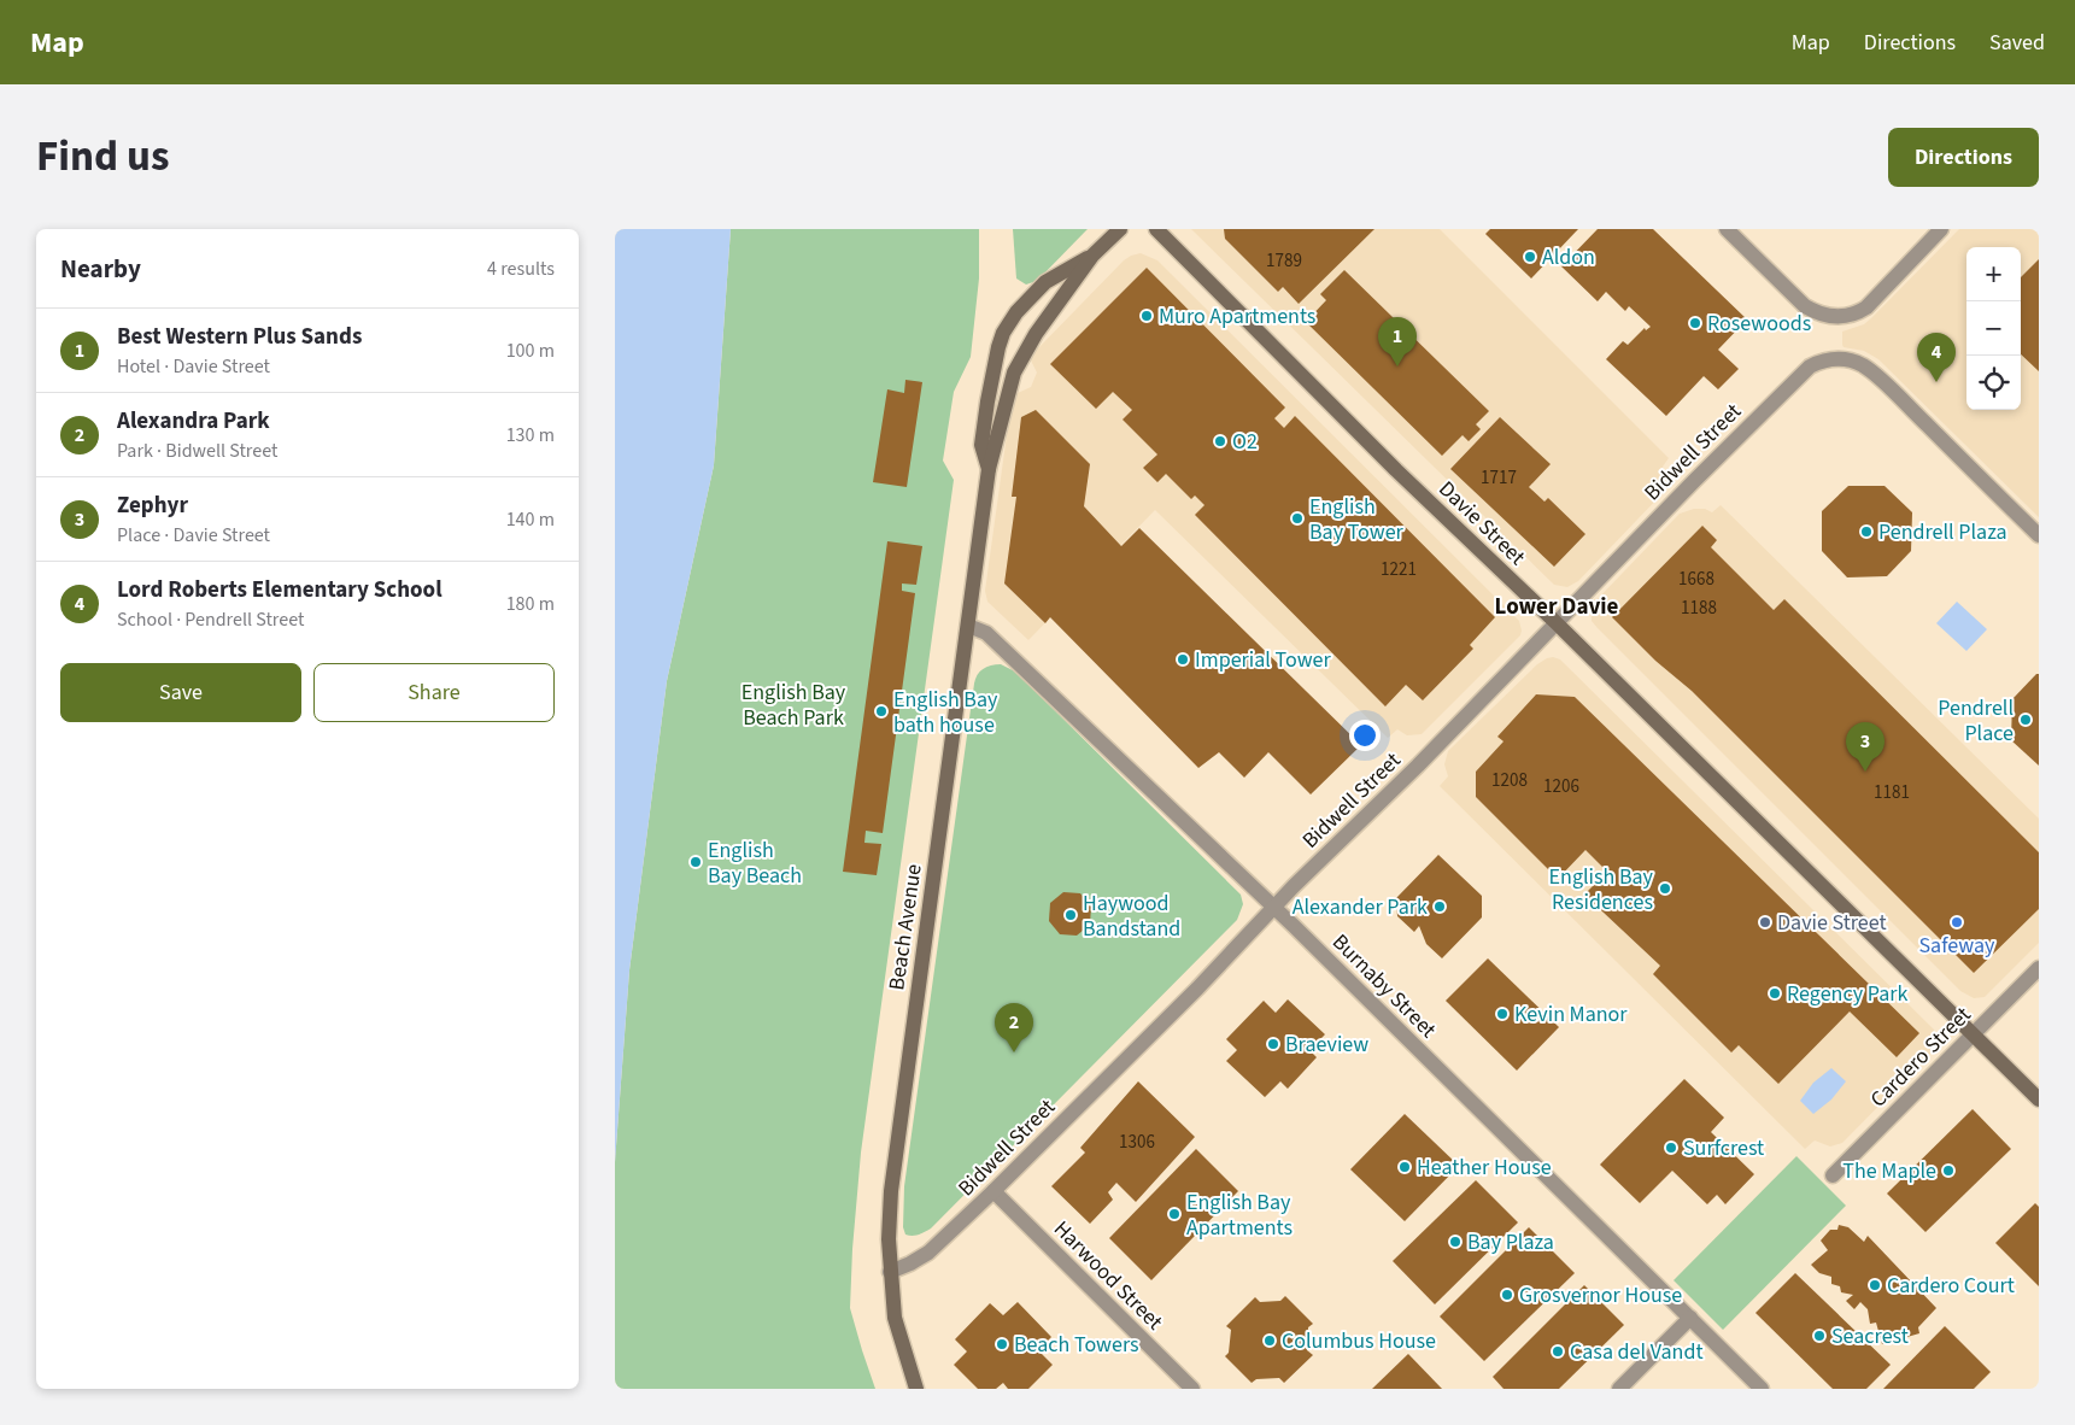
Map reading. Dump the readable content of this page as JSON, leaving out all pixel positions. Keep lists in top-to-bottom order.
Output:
{
  "streets": {
    "street": [
      "Bidwell Street",
      "Davie Street",
      "Beach Avenue",
      "Burnaby Street",
      "Cardero Street",
      "Harwood Street"
    ]
  },
  "crossings": [
    ["Bidwell Street", "Davie Street"],
    ["Bidwell Street", "Beach Avenue"],
    ["Bidwell Street", "Burnaby Street"],
    ["Bidwell Street", "Harwood Street"],
    ["Davie Street", "Cardero Street"],
    ["Beach Avenue", "Burnaby Street"]
  ],
  "districts": ["Lower Davie"],
  "parks": ["English Bay Beach Park"],
  "places": [
    "Aldon",
    "Muro Apartments",
    "Rosewoods",
    "O2",
    "English Bay Tower",
    "Pendrell Plaza",
    "Imperial Tower",
    "English Bay bath house",
    "Pendrell Place",
    "English Bay Beach",
    "English Bay Residences",
    "Alexander Park",
    "Haywood Bandstand",
    "Davie Street",
    "Safeway",
    "Regency Park",
    "Kevin Manor",
    "Braeview",
    "Surfcrest",
    "Heather House",
    "The Maple",
    "English Bay Apartments",
    "Bay Plaza",
    "Cardero Court",
    "Grosvernor House",
    "Seacrest",
    "Columbus House",
    "Beach Towers",
    "Casa del Vandt"
  ],
  "house_numbers": [
    "1789",
    "1717",
    "1221",
    "1668",
    "1188",
    "1208",
    "1206",
    "1181",
    "1306"
  ],
  "page": {
    "header": "Map",
    "nav": ["Map", "Directions", "Saved"],
    "title": "Find us",
    "buttons": [
      "Directions",
      ["Save", "Share"]
    ],
    "heading": ["Nearby", "4 results"],
    "map_buttons": ["+", "−"],
    "list": [
      {
        "mark": "1",
        "name": "Best Western Plus Sands",
        "note": "Hotel · Davie Street",
        "value": "100 m"
      },
      {
        "mark": "2",
        "name": "Alexandra Park",
        "note": "Park · Bidwell Street",
        "value": "130 m"
      },
      {
        "mark": "3",
        "name": "Zephyr",
        "note": "Place · Davie Street",
        "value": "140 m"
      },
      {
        "mark": "4",
        "name": "Lord Roberts Elementary School",
        "note": "School · Pendrell Street",
        "value": "180 m"
      }
    ],
    "pins": [
      "1",
      "4",
      "3",
      "2"
    ]
  }
}
